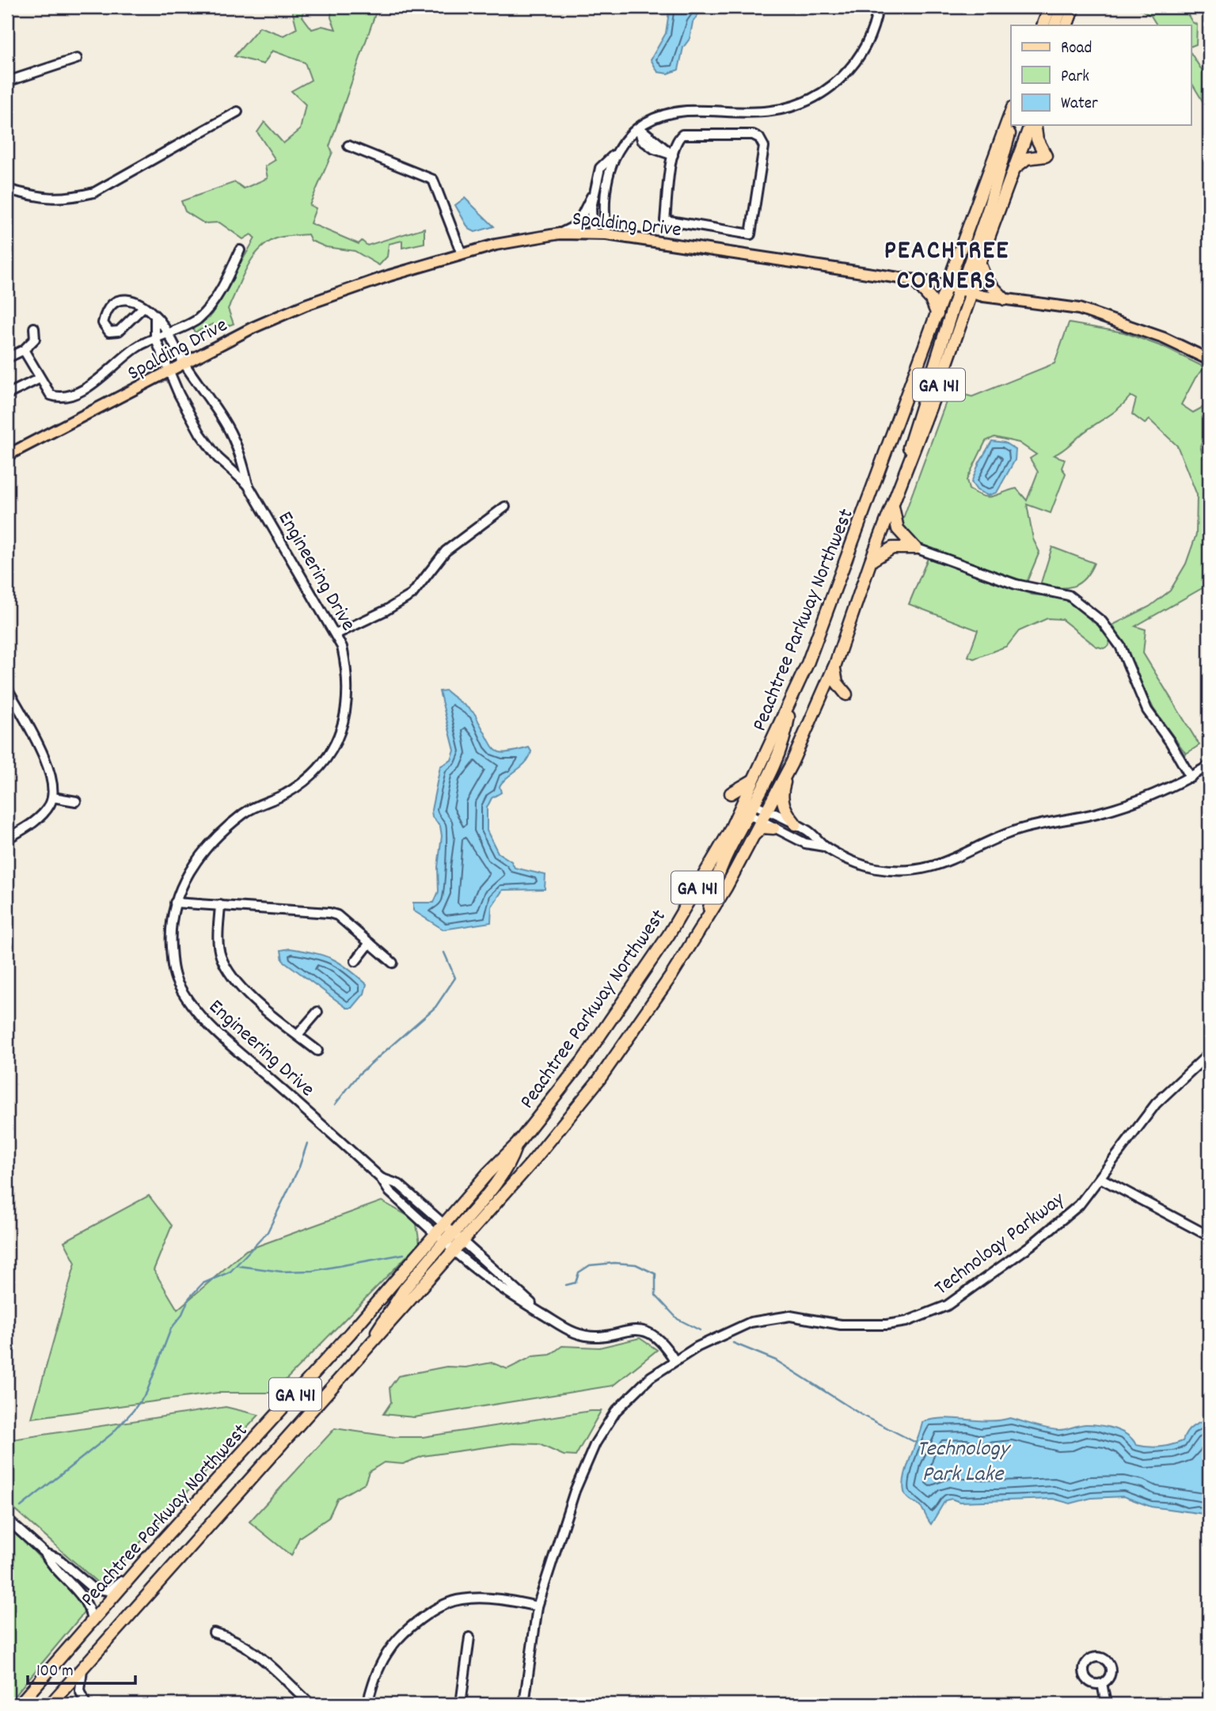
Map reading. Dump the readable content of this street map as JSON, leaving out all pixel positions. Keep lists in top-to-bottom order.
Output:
{
  "streets": {
    "highway": ["GA 141", "Peachtree Parkway Northwest"],
    "main road": ["Spalding Drive"],
    "street": ["Engineering Drive", "Technology Parkway"]
  },
  "crossings": [
    ["Spalding Drive", "Engineering Drive"],
    ["Spalding Drive", "Peachtree Parkway Northwest"],
    ["Engineering Drive", "Peachtree Parkway Northwest"],
    ["Engineering Drive", "Technology Parkway"]
  ],
  "districts": ["PEACHTREE CORNERS"],
  "water": ["Technology Park Lake"],
  "legend": ["Road", "Park", "Water"],
  "scale_bar": "100 m"
}
